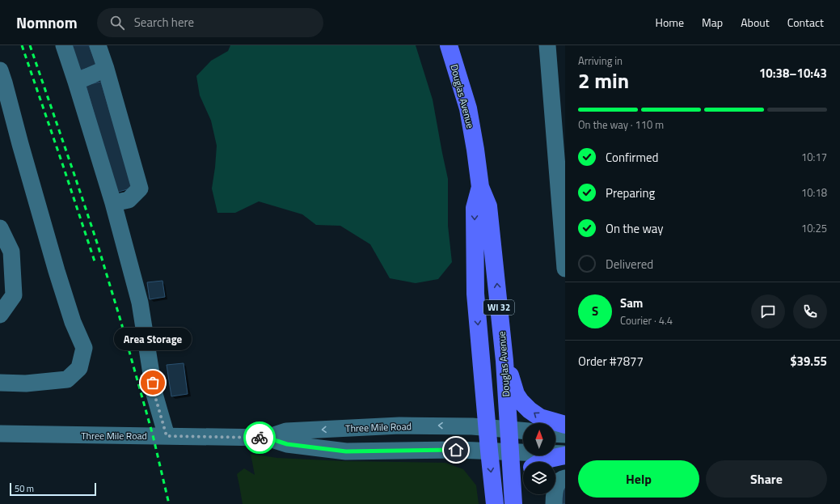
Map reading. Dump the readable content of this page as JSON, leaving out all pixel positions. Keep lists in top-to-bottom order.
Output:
{
  "streets": {
    "main road": ["Douglas Avenue", "WI 32"],
    "street": ["Three Mile Road"]
  },
  "crossings": [
    ["Douglas Avenue", "Three Mile Road"]
  ],
  "places": ["Area Storage"],
  "scale_bar": "50 m",
  "north": "top",
  "page": {
    "header": "Nomnom",
    "search": "Search here",
    "nav": [
      "Home",
      "Map",
      "About",
      "Contact"
    ],
    "heading": ["2 min", "Arriving in", "10:38–10:43"],
    "panel": [
      "Sam",
      "Courier · 4.4",
      "Order #7877",
      "$39.55"
    ],
    "bar": "On the way · 110 m",
    "list": [
      ["Confirmed", "10:17"],
      ["Preparing", "10:18"],
      ["On the way", "10:25"],
      "Delivered"
    ],
    "round": "S",
    "bubble": "Area Storage",
    "buttons": ["Help", "Share"],
    "scale": "50 m"
  }
}
